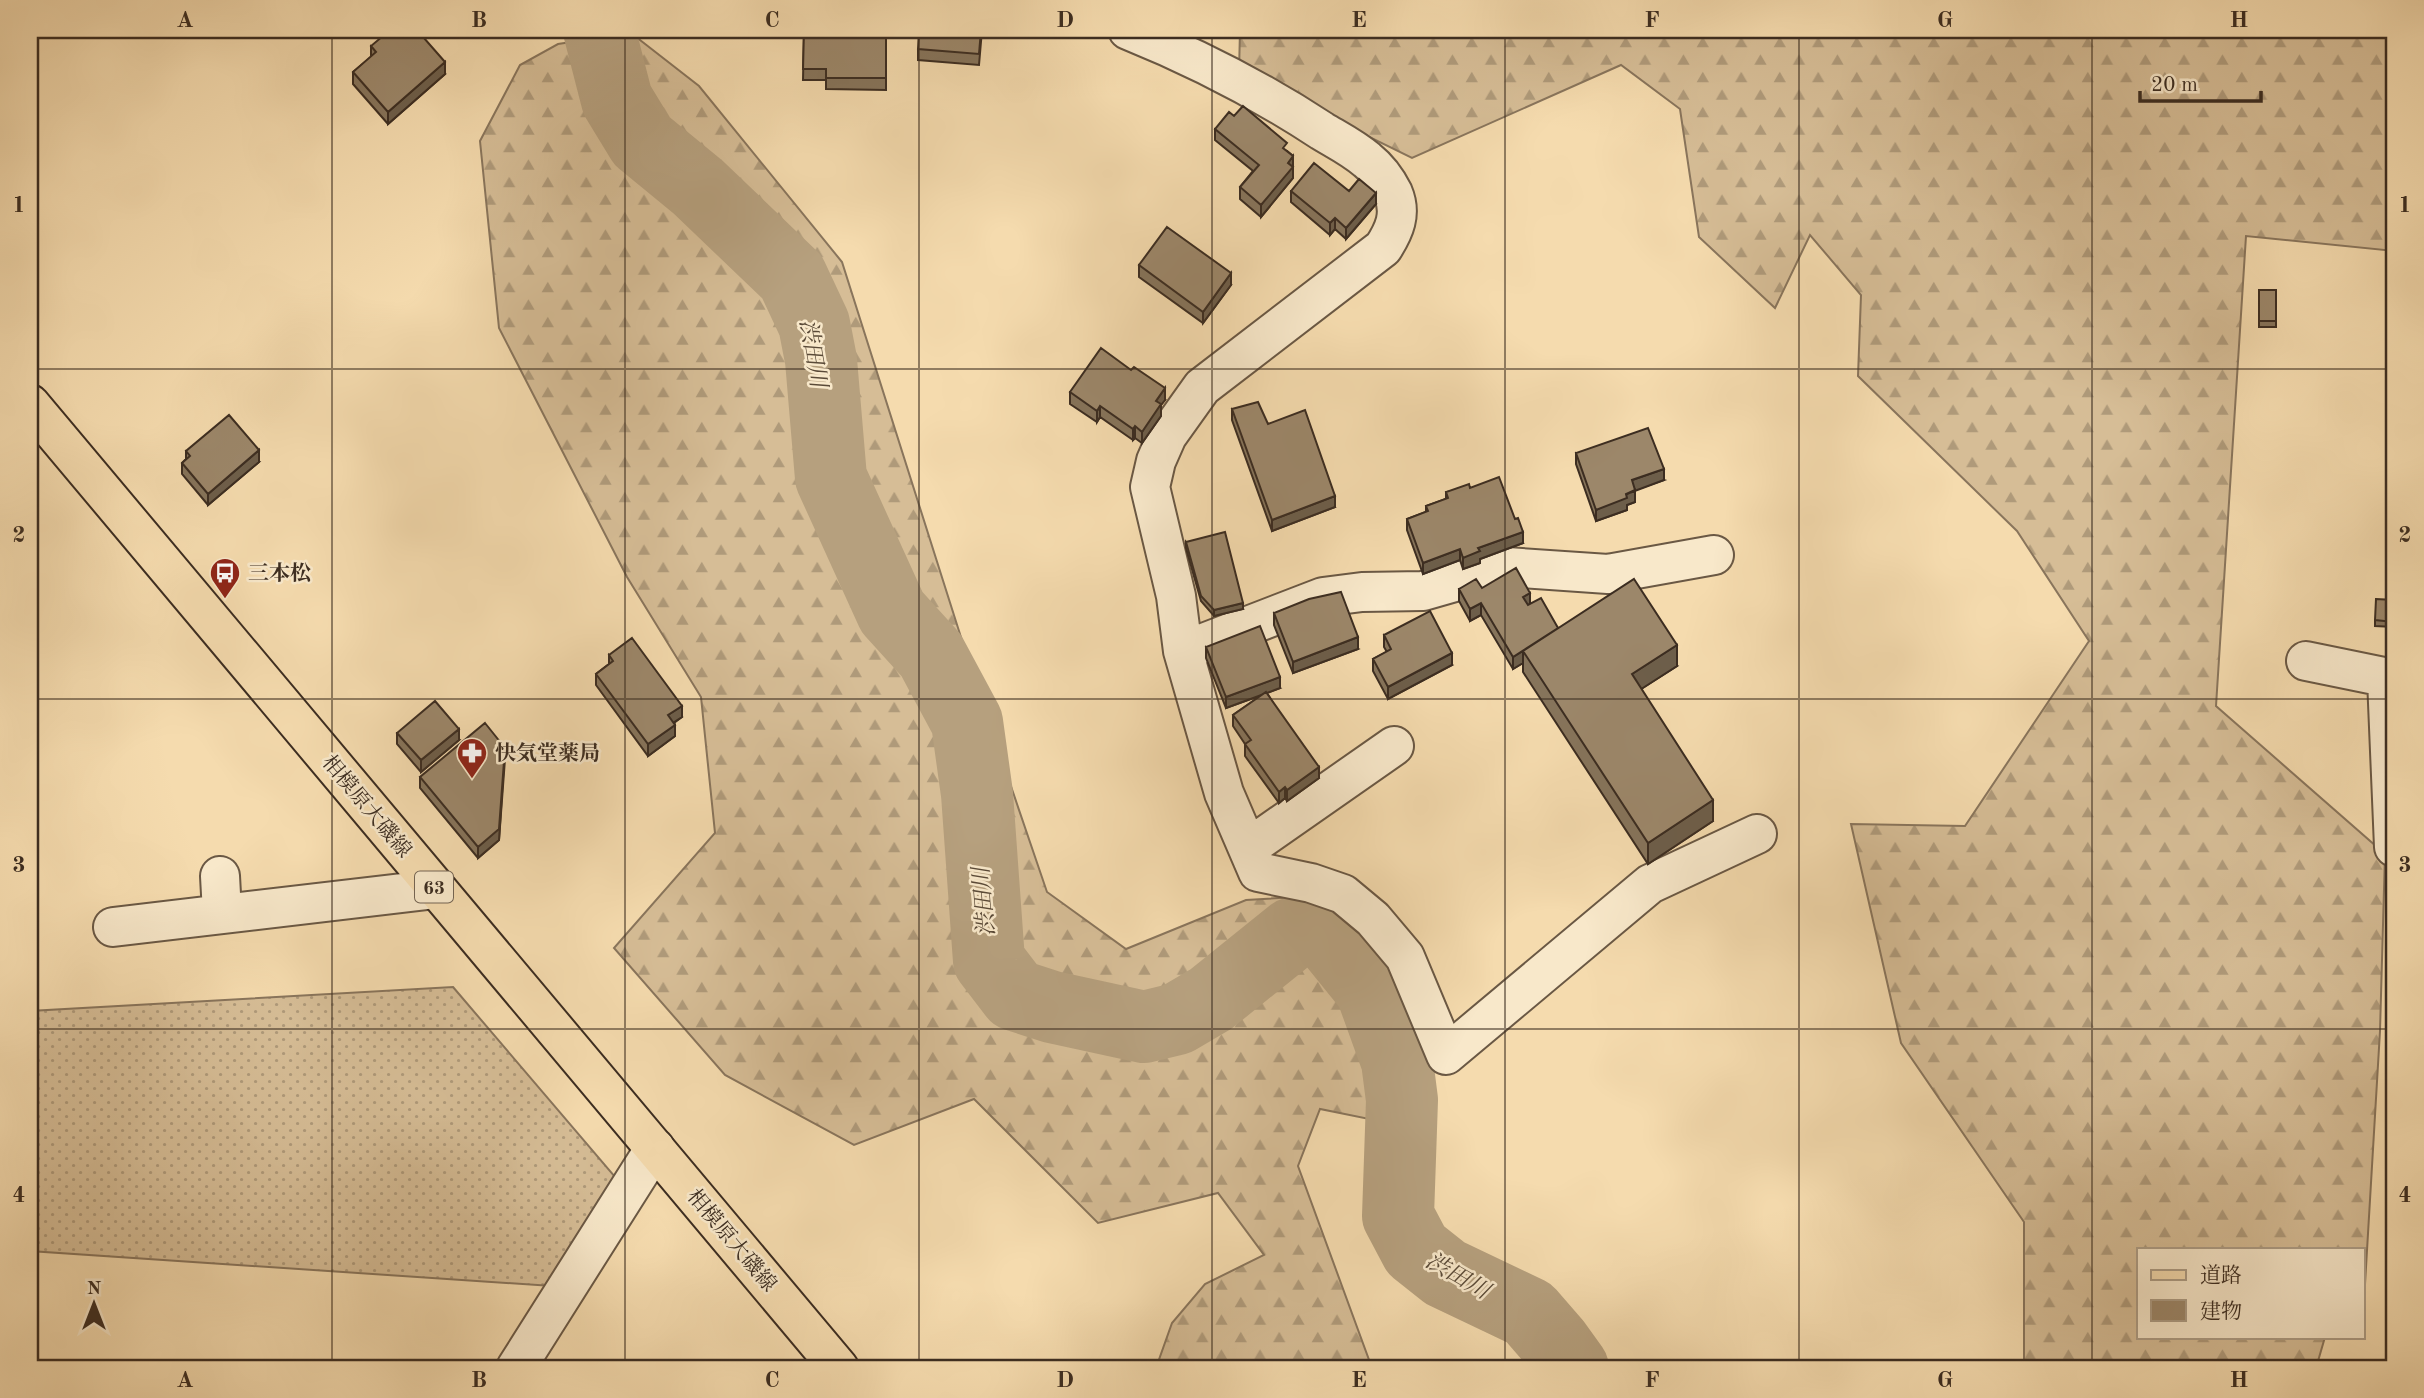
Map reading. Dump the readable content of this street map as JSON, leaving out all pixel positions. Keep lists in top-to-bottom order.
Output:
{
  "streets": {
    "main road": ["相模原大磯線", "63"]
  },
  "water": ["渋田川"],
  "places": {
    "bus stop": ["三本松"],
    "pharmacy": ["快気堂薬局"]
  },
  "legend": ["道路", "建物"],
  "scale_bar": "20 m",
  "north": "top",
  "grid": {
    "columns": [
      "A",
      "B",
      "C",
      "D",
      "E",
      "F",
      "G",
      "H"
    ],
    "rows": [
      "1",
      "2",
      "3",
      "4"
    ]
  }
}
